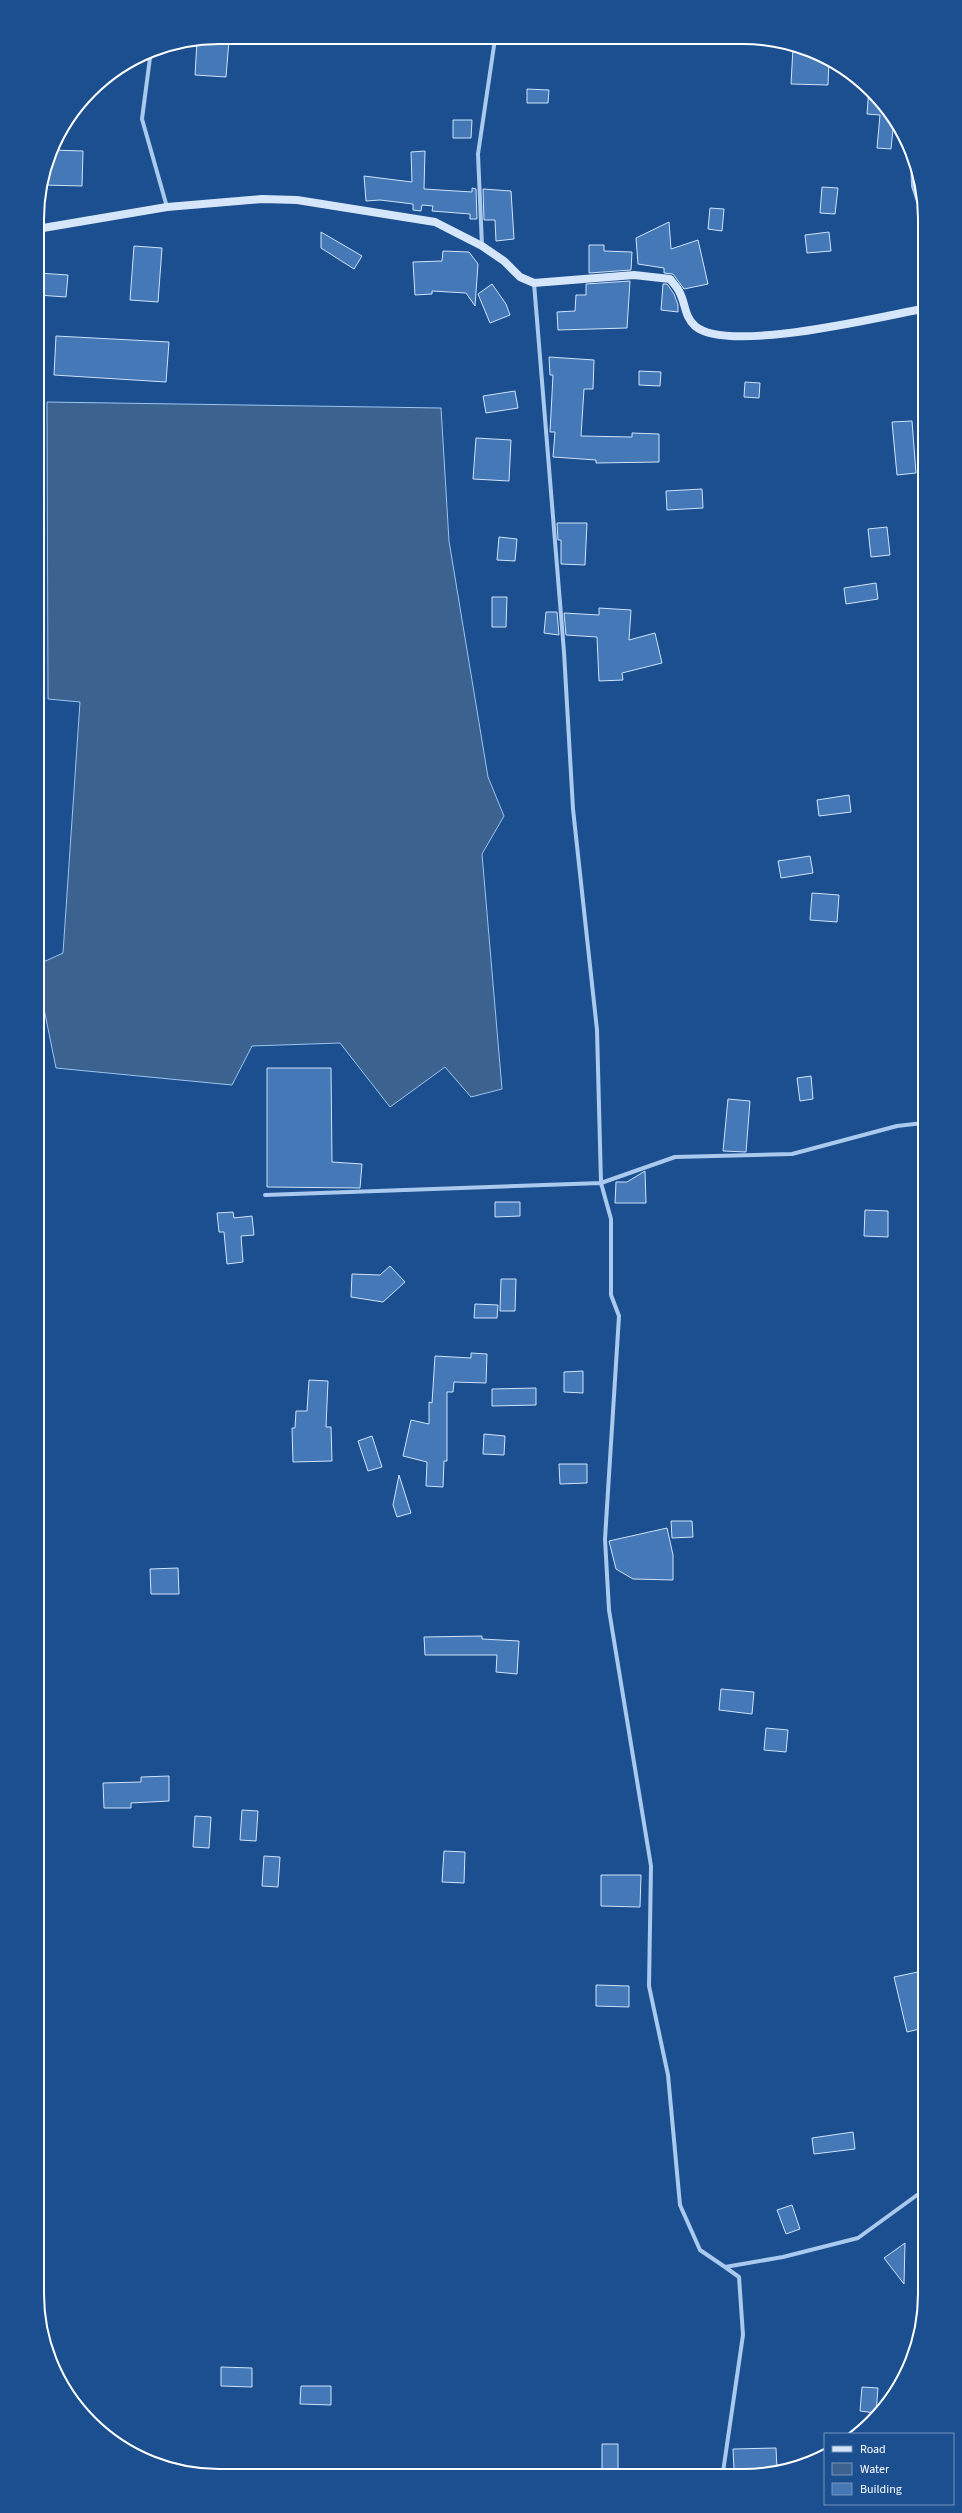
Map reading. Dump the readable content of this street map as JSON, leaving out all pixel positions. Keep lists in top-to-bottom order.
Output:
{
  "legend": ["Road", "Water", "Building"]
}
